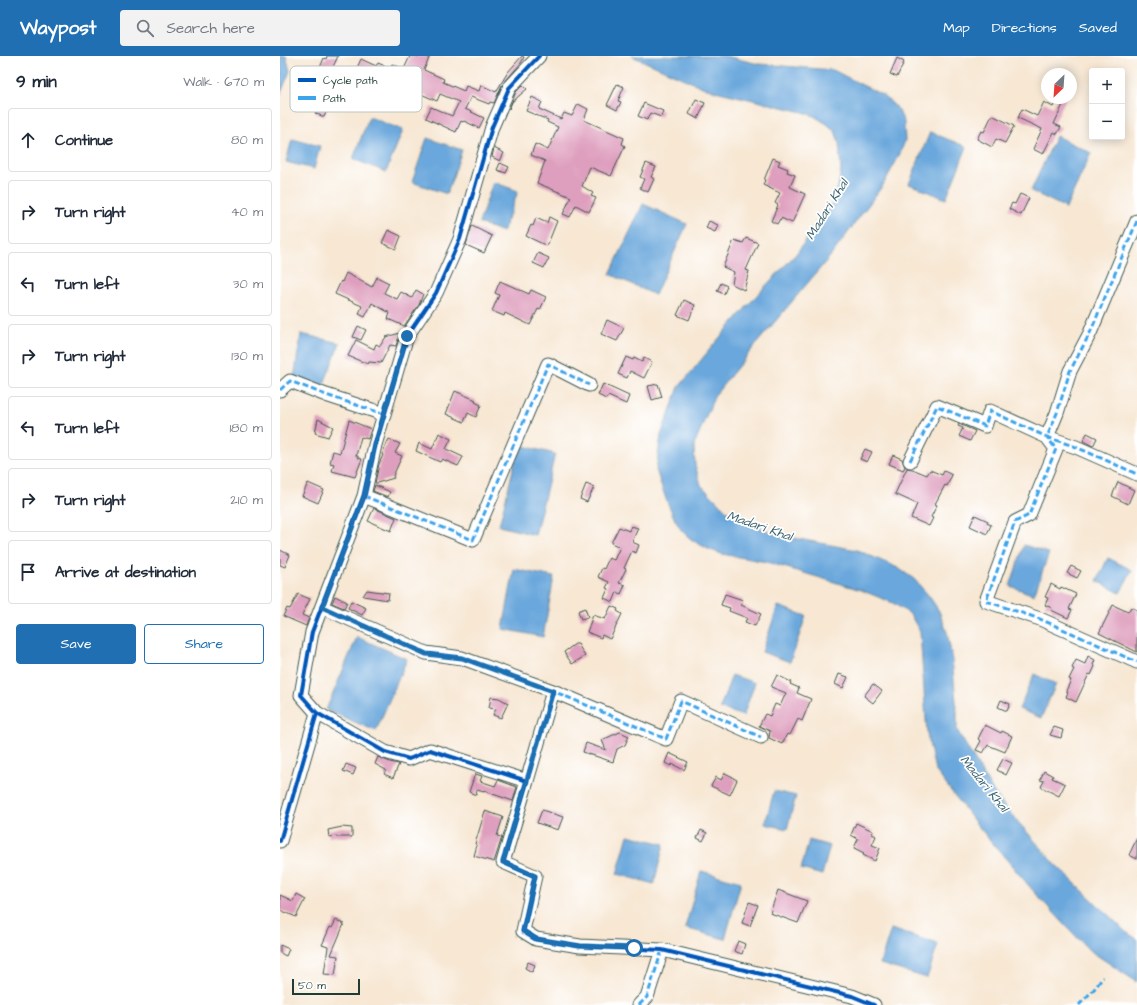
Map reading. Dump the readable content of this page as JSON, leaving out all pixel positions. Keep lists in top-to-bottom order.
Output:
{
  "water": ["Madari Khal"],
  "legend": ["Cycle path", "Path"],
  "scale_bar": "50 m",
  "north": "bottom left",
  "page": {
    "header": "Waypost",
    "search": "Search here",
    "nav": ["Map", "Directions", "Saved"],
    "heading": ["9 min", "Walk · 670 m"],
    "map_buttons": ["+", "−"],
    "list": [
      ["Continue", "80 m"],
      ["Turn right", "40 m"],
      ["Turn left", "30 m"],
      ["Turn right", "130 m"],
      ["Turn left", "180 m"],
      ["Turn right", "210 m"],
      "Arrive at destination"
    ],
    "buttons": ["Save", "Share"],
    "scale": "50 m"
  }
}
